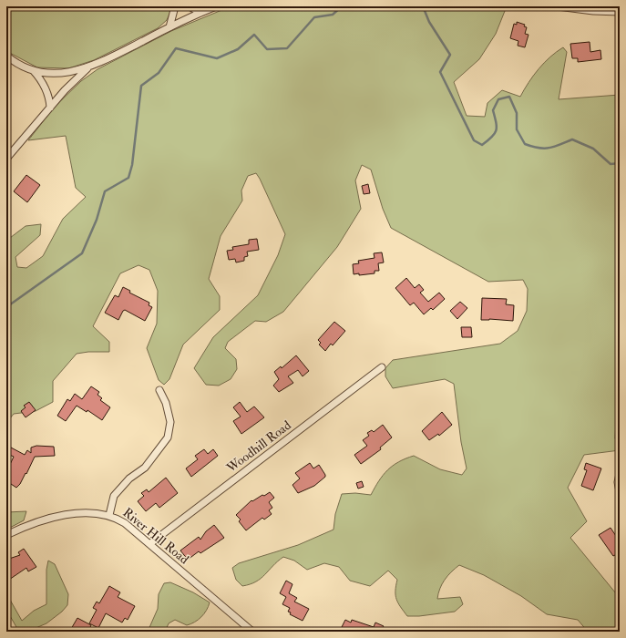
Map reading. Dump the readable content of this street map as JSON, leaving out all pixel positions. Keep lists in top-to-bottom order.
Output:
{
  "streets": {
    "street": ["Woodhill Road", "River Hill Road"]
  },
  "crossings": [
    ["Woodhill Road", "River Hill Road"]
  ]
}
